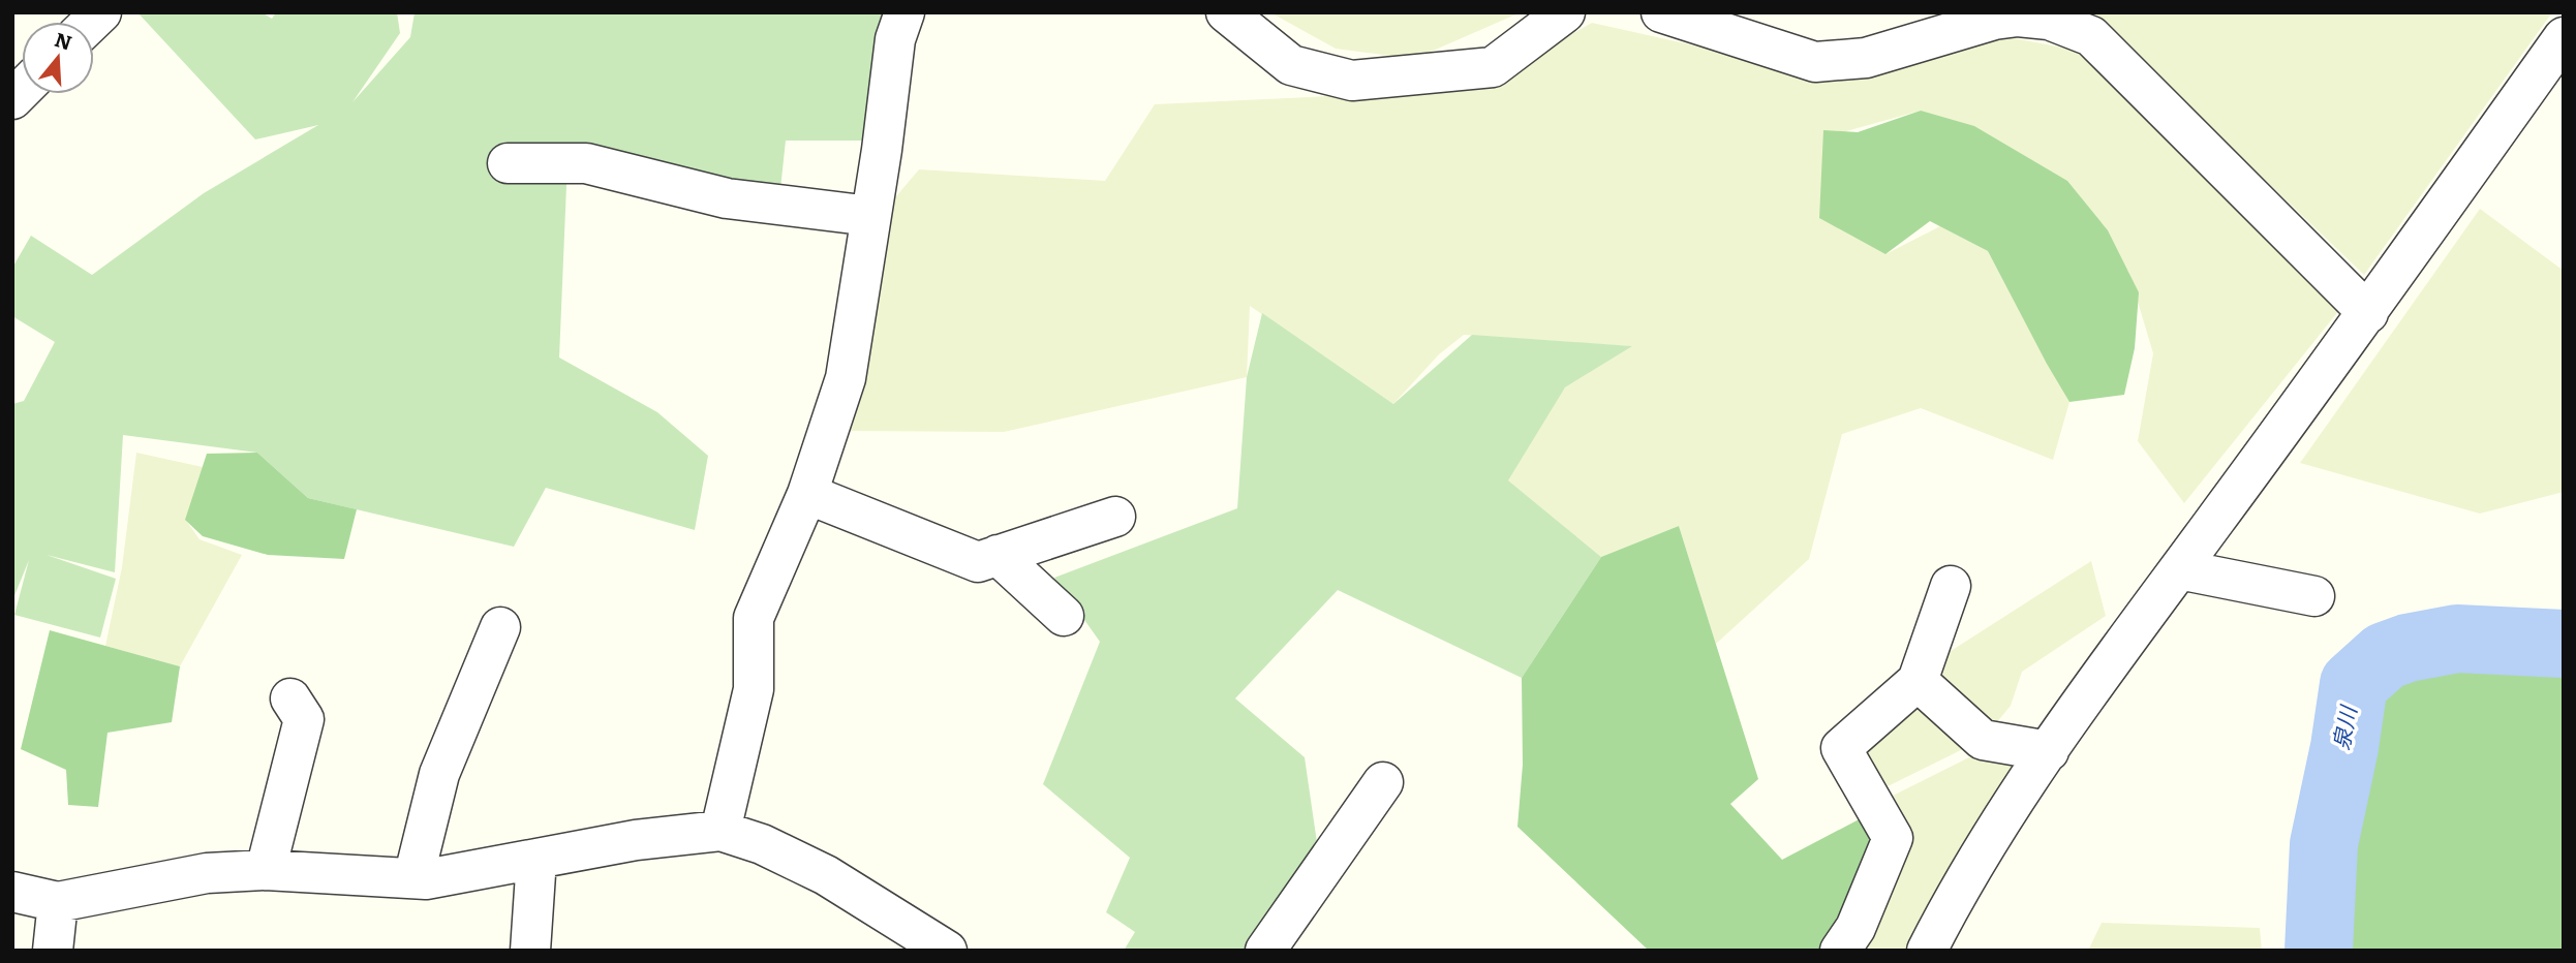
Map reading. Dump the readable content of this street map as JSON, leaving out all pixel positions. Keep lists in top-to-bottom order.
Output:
{
  "water": ["泉川"],
  "north": "top"
}
